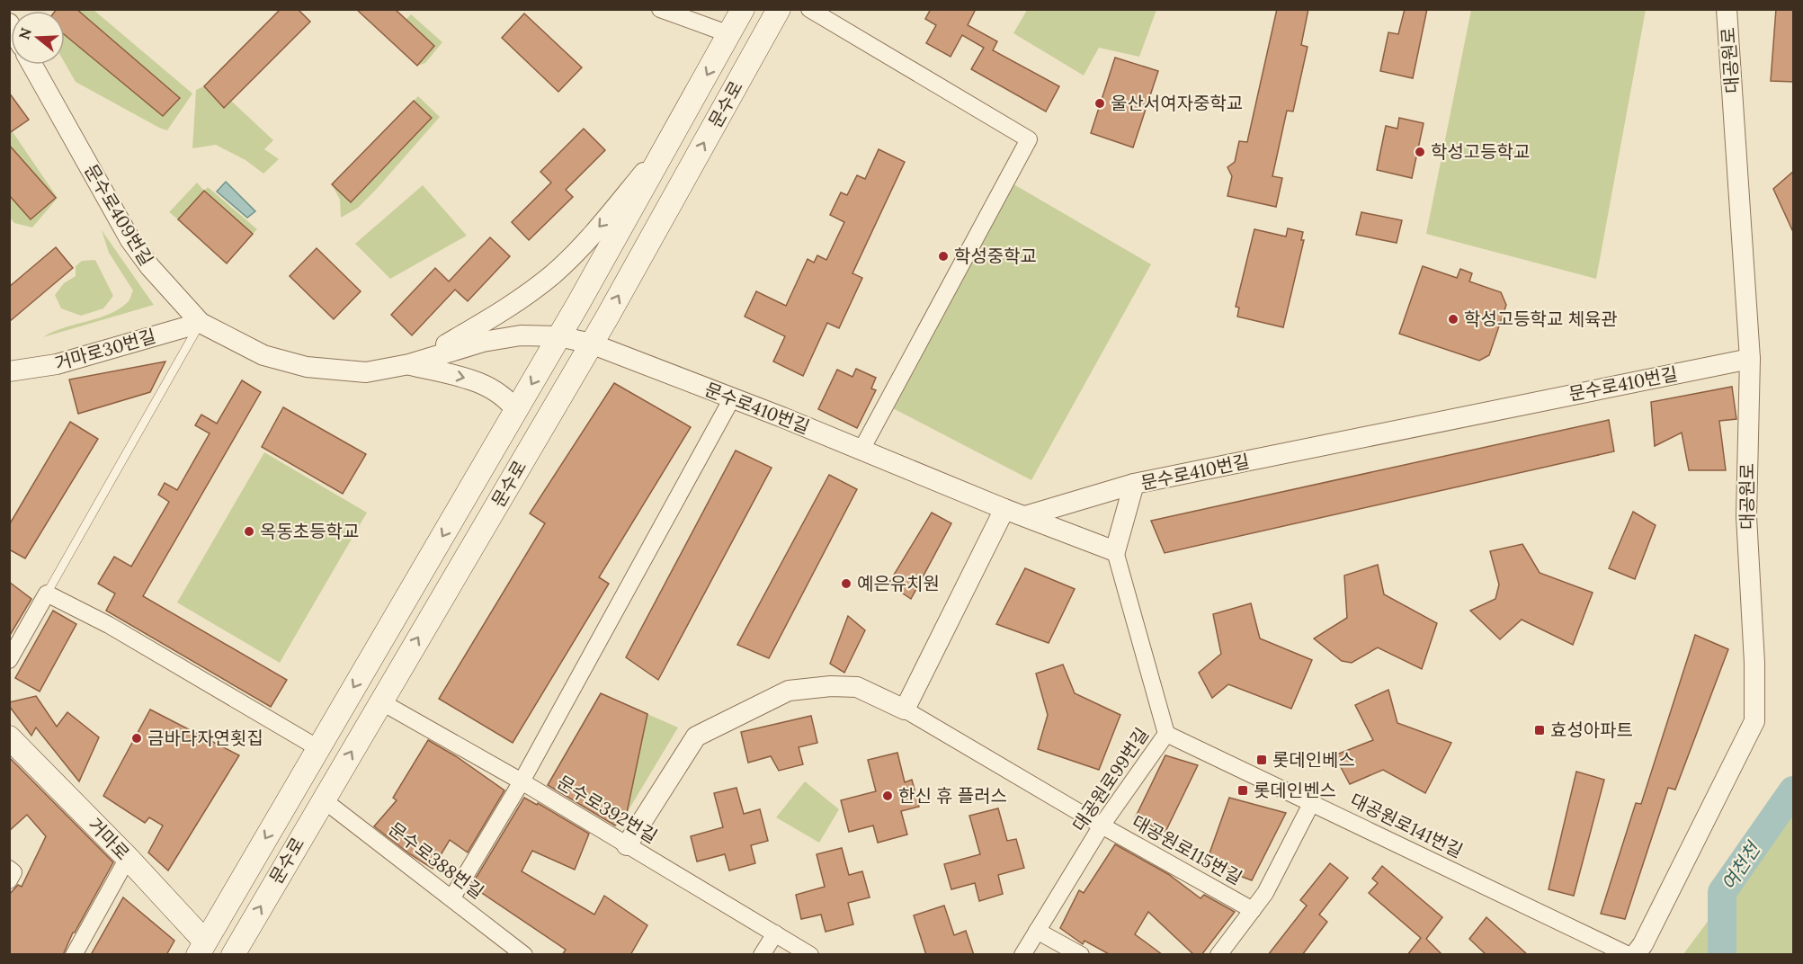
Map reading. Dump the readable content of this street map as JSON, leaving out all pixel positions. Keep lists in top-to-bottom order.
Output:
{
  "streets": {
    "main road": ["문수로", "거마로"],
    "street": [
      "대공원로",
      "문수로409번길",
      "거마로30번길",
      "문수로410번길",
      "대공원로99번길",
      "문수로392번길",
      "대공원로141번길",
      "대공원로115번길",
      "문수로388번길"
    ]
  },
  "crossings": [
    ["대공원로", "문수로410번길"],
    ["문수로", "문수로409번길"],
    ["문수로", "문수로410번길"],
    ["문수로", "문수로392번길"],
    ["문수로", "거마로"],
    ["문수로", "문수로388번길"],
    ["문수로409번길", "거마로30번길"],
    ["문수로409번길", "문수로410번길"],
    ["문수로410번길", "대공원로99번길"],
    ["대공원로99번길", "대공원로141번길"],
    ["대공원로99번길", "대공원로115번길"]
  ],
  "water": ["여천천"],
  "places": {
    "other": [
      "울산서여자중학교",
      "학성고등학교",
      "학성중학교",
      "학성고등학교 체육관",
      "옥동초등학교",
      "예은유치원",
      "금바다자연횟집",
      "한신 휴 플러스"
    ],
    "transit": ["효성아파트", "롯데인베스", "롯데인벤스"]
  },
  "north": "left"
}
